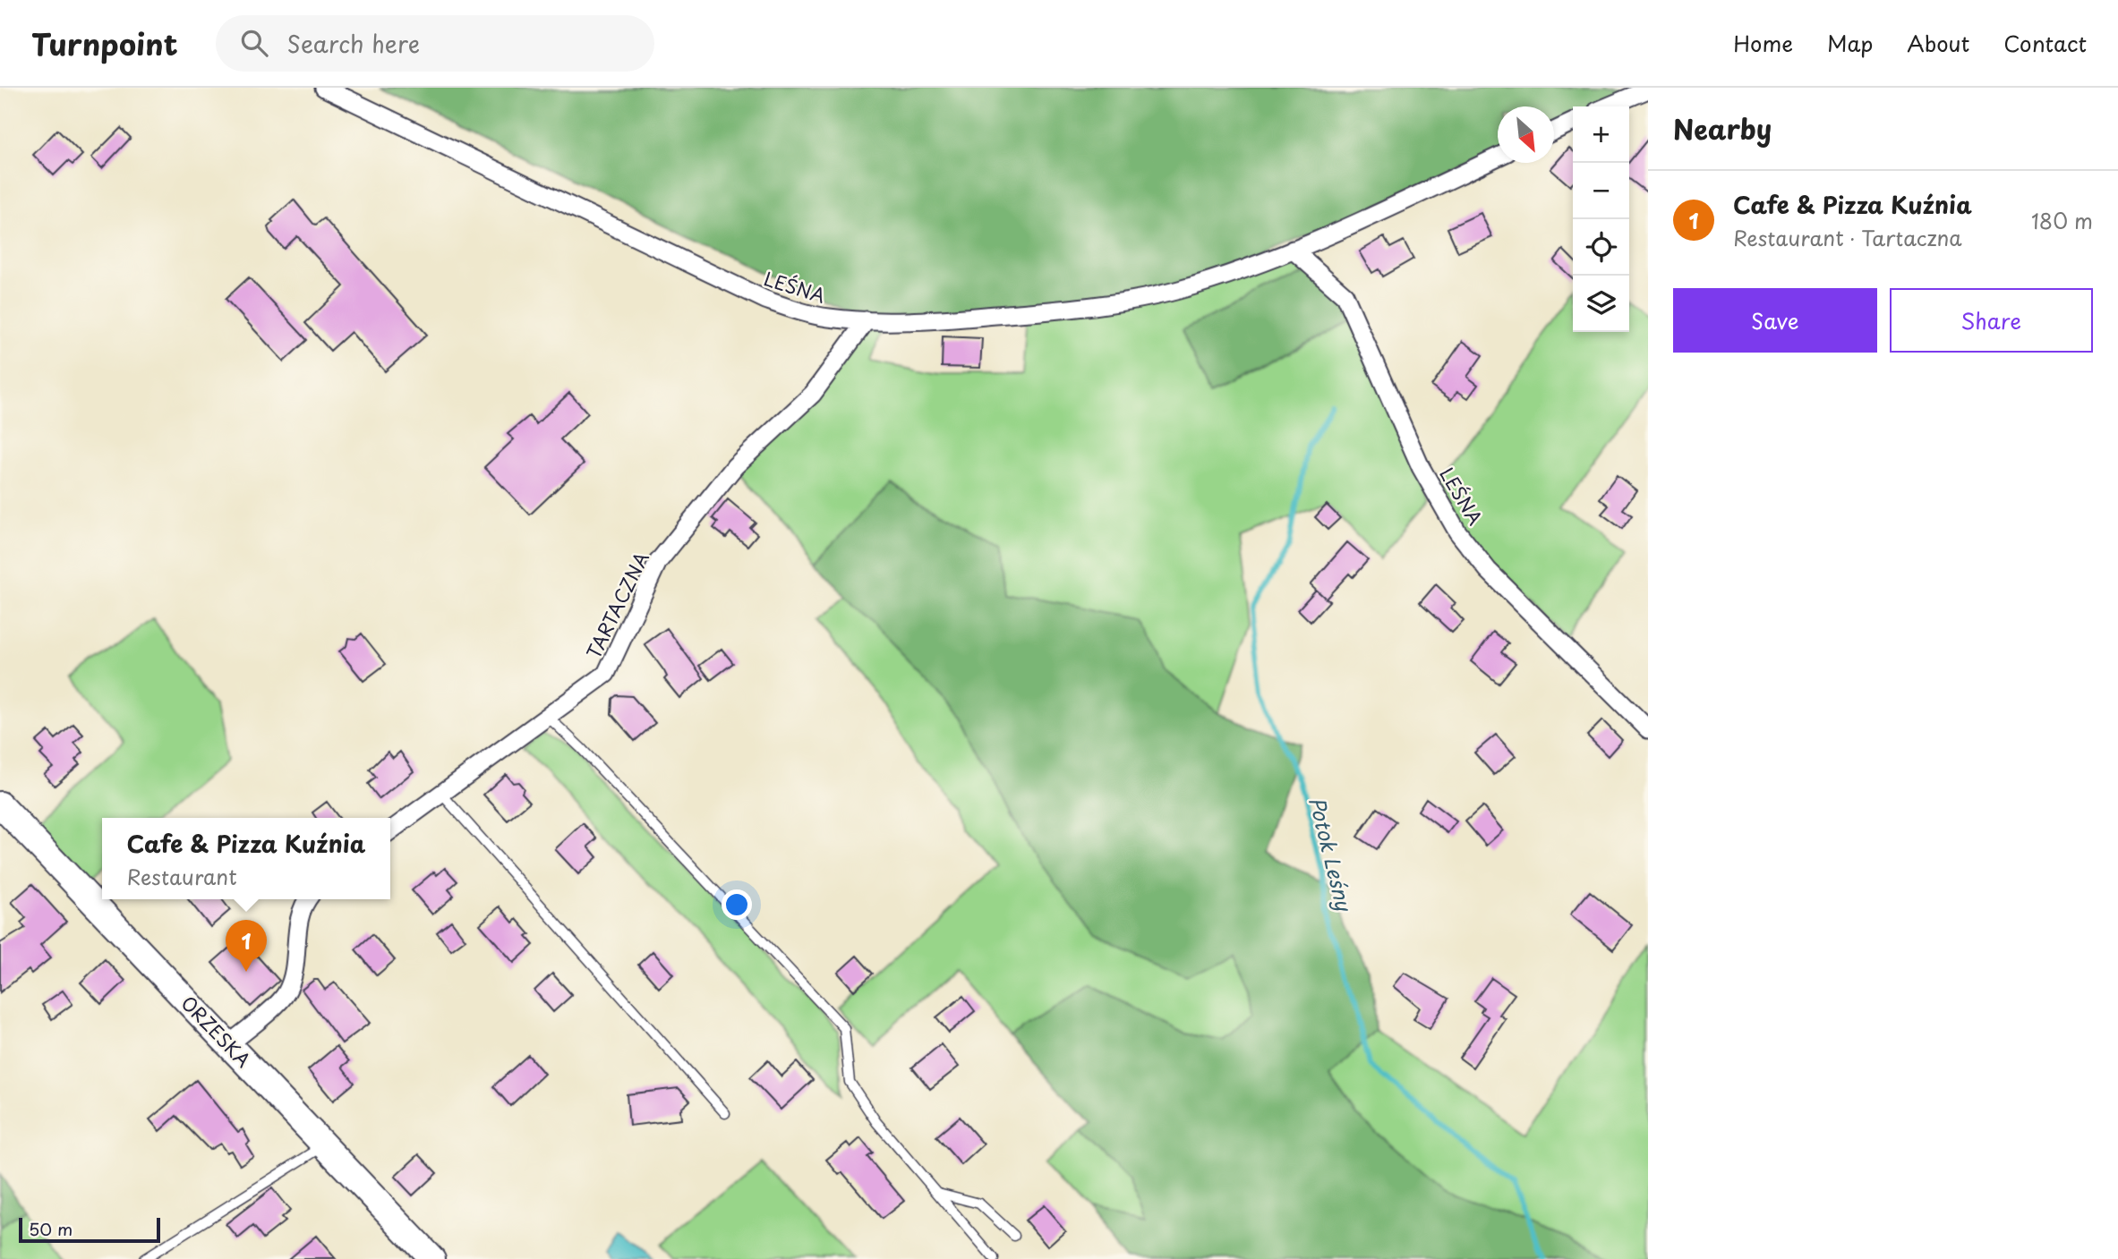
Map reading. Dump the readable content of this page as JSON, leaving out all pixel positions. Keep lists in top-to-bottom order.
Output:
{
  "streets": {
    "street": ["LEŚNA", "TARTACZNA", "ORZESKA"]
  },
  "crossings": [
    ["LEŚNA", "TARTACZNA"]
  ],
  "water": ["Potok Leśny"],
  "scale_bar": "50 m",
  "north": "bottom right",
  "page": {
    "header": "Turnpoint",
    "search": "Search here",
    "nav": [
      "Home",
      "Map",
      "About",
      "Contact"
    ],
    "heading": "Nearby",
    "map_buttons": ["+", "−"],
    "list": [
      {
        "mark": "1",
        "name": "Cafe & Pizza Kuźnia",
        "note": "Restaurant · Tartaczna",
        "value": "180 m"
      }
    ],
    "buttons": ["Save", "Share"],
    "popup": ["Cafe & Pizza Kuźnia", "Restaurant"],
    "pins": "1",
    "scale": "50 m"
  }
}
